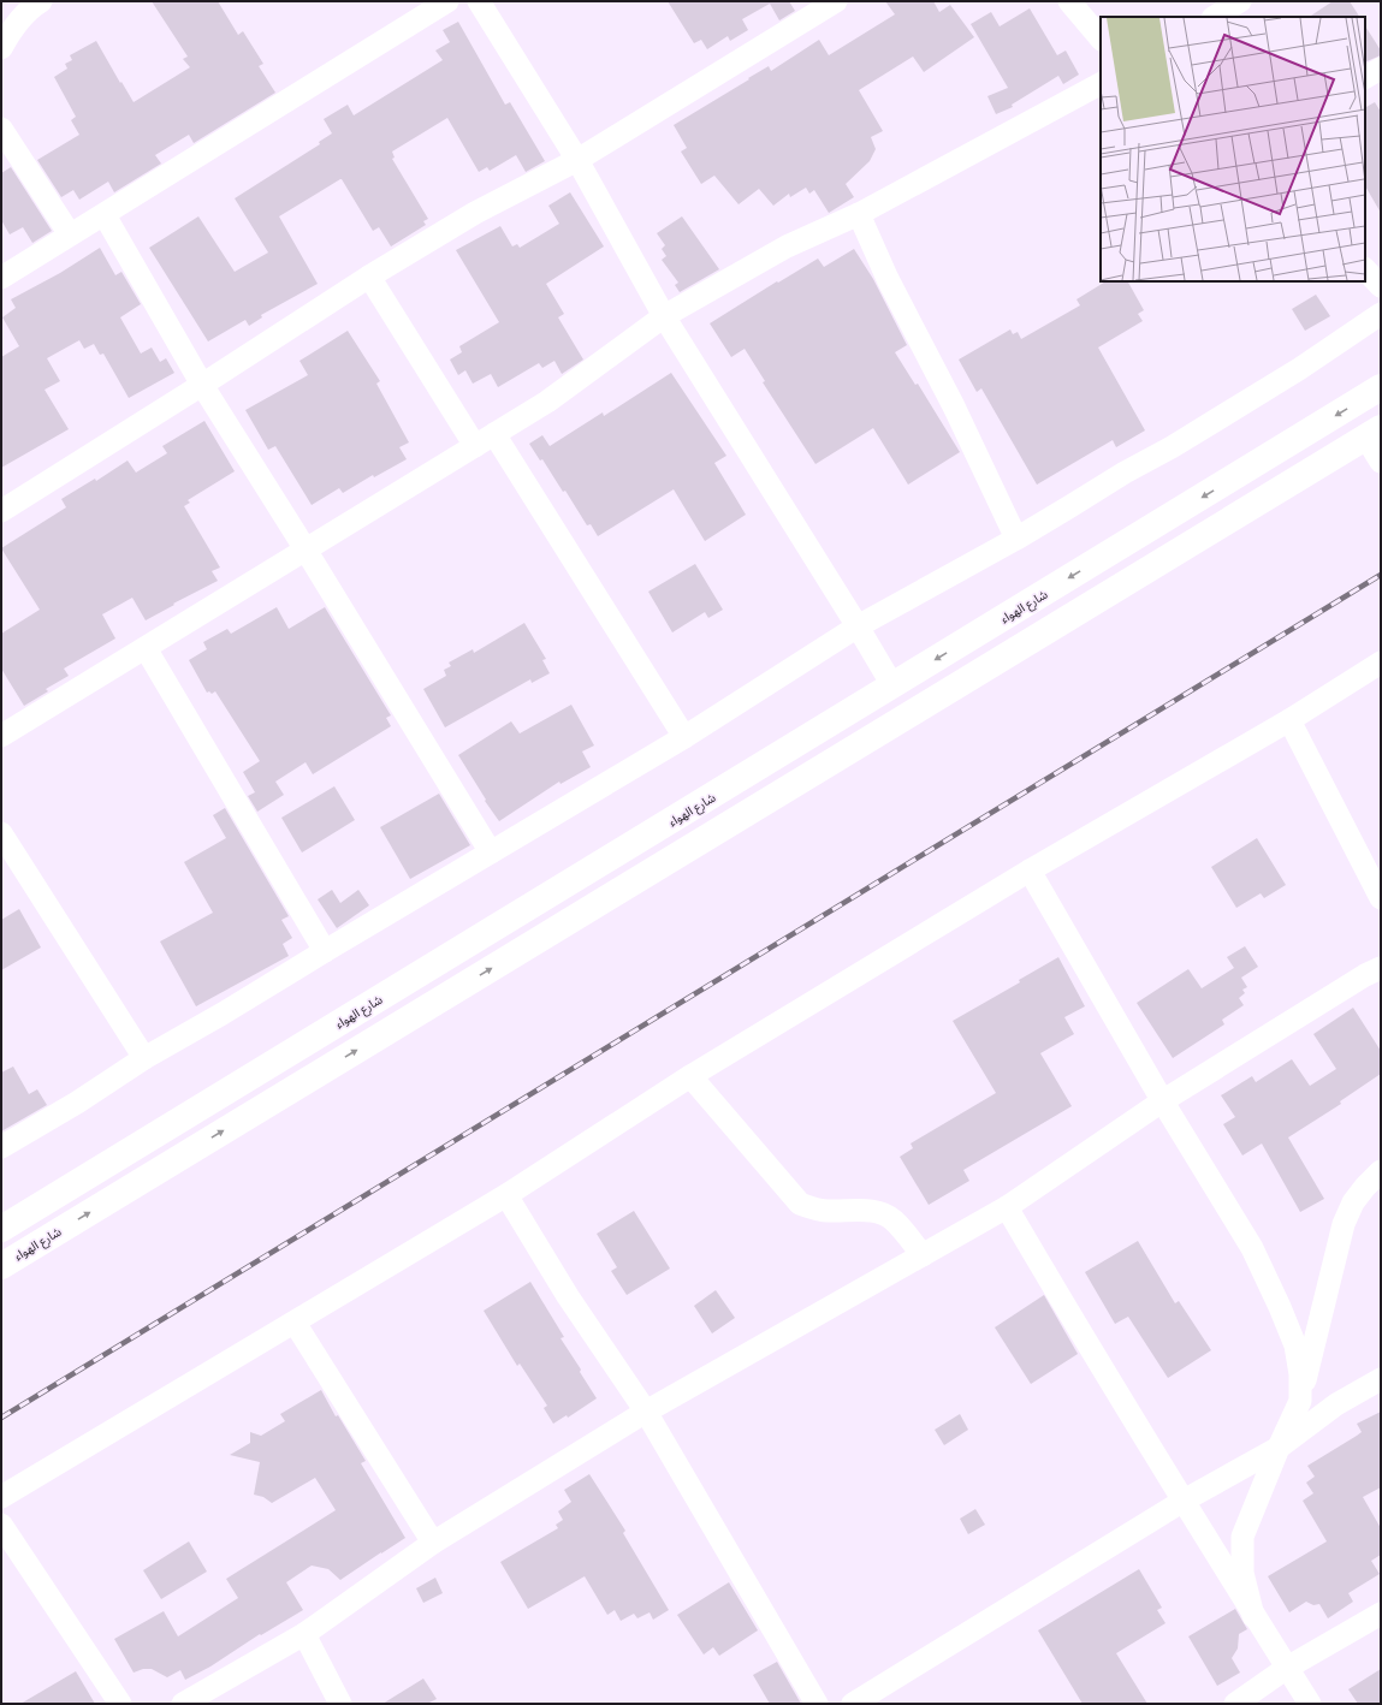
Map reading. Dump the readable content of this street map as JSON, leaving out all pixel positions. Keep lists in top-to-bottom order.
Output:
{
  "streets": {
    "highway": ["شارع الهواء"]
  }
}
